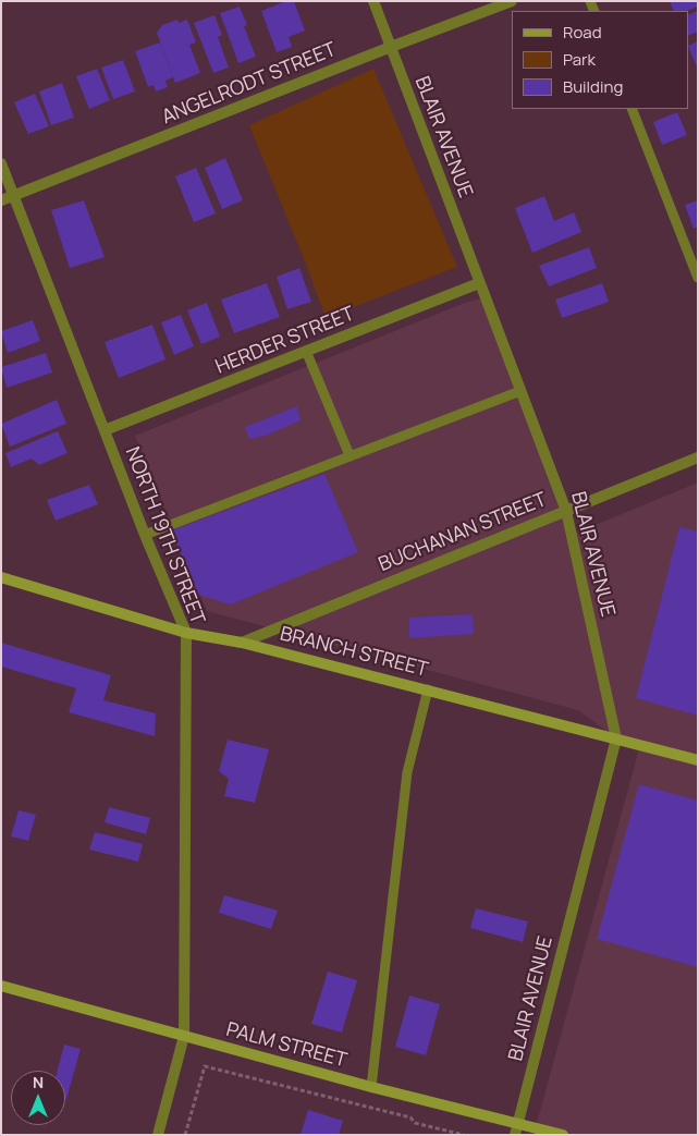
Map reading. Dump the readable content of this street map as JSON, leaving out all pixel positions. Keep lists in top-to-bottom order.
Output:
{
  "streets": {
    "street": [
      "ANGELRODT STREET",
      "BLAIR AVENUE",
      "HERDER STREET",
      "BUCHANAN STREET",
      "NORTH 19TH STREET",
      "BRANCH STREET",
      "PALM STREET"
    ]
  },
  "crossings": [
    ["ANGELRODT STREET", "BLAIR AVENUE"],
    ["ANGELRODT STREET", "NORTH 19TH STREET"],
    ["BLAIR AVENUE", "HERDER STREET"],
    ["BLAIR AVENUE", "BUCHANAN STREET"],
    ["BLAIR AVENUE", "BRANCH STREET"],
    ["BLAIR AVENUE", "PALM STREET"],
    ["HERDER STREET", "NORTH 19TH STREET"],
    ["BUCHANAN STREET", "BRANCH STREET"],
    ["NORTH 19TH STREET", "BRANCH STREET"],
    ["NORTH 19TH STREET", "PALM STREET"]
  ],
  "legend": ["Road", "Park", "Building"],
  "north": "top"
}
